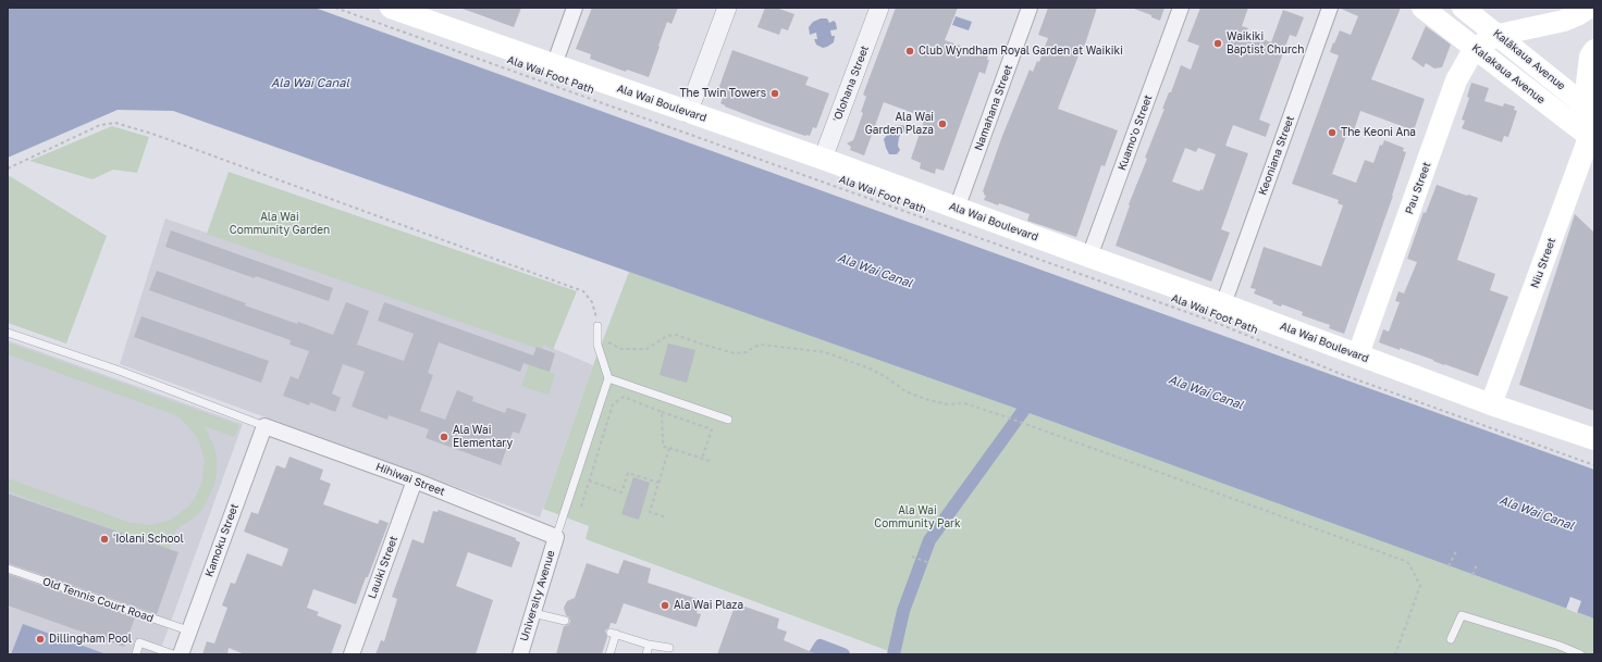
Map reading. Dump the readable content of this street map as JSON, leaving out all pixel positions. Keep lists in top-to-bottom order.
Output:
{
  "streets": {
    "main road": [
      "Kalākaua Avenue",
      "Kalakaua Avenue",
      "Ala Wai Boulevard",
      "Pau Street",
      "Niu Street"
    ],
    "street": [
      "ʻOlohana Street",
      "Namahana Street",
      "Kuamo'o Street",
      "Keoniana Street",
      "Hihiwai Street",
      "Kamoku Street",
      "Lauiki Street",
      "University Avenue"
    ],
    "lane": ["Old Tennis Court Road"],
    "path": ["Ala Wai Foot Path"]
  },
  "crossings": [
    ["Kalākaua Avenue", "Pau Street"],
    ["Kalakaua Avenue", "Pau Street"],
    ["Kalakaua Avenue", "Niu Street"],
    ["ʻOlohana Street", "Ala Wai Boulevard"],
    ["Ala Wai Boulevard", "Namahana Street"],
    ["Ala Wai Boulevard", "Kuamo'o Street"],
    ["Ala Wai Boulevard", "Keoniana Street"],
    ["Ala Wai Boulevard", "Pau Street"],
    ["Ala Wai Boulevard", "Niu Street"],
    ["Hihiwai Street", "Kamoku Street"],
    ["Hihiwai Street", "Lauiki Street"],
    ["Hihiwai Street", "University Avenue"],
    ["Kamoku Street", "Old Tennis Court Road"]
  ],
  "water": ["Ala Wai Canal"],
  "parks": ["Ala Wai Community Garden", "Ala Wai Community Park"],
  "places": [
    "Waikiki Baptist Church",
    "Club Wyndham Royal Garden at Waikiki",
    "The Twin Towers",
    "Ala Wai Garden Plaza",
    "The Keoni Ana",
    "Ala Wai Elementary",
    "ʻIolani School",
    "Ala Wai Plaza",
    "Dillingham Pool"
  ]
}
